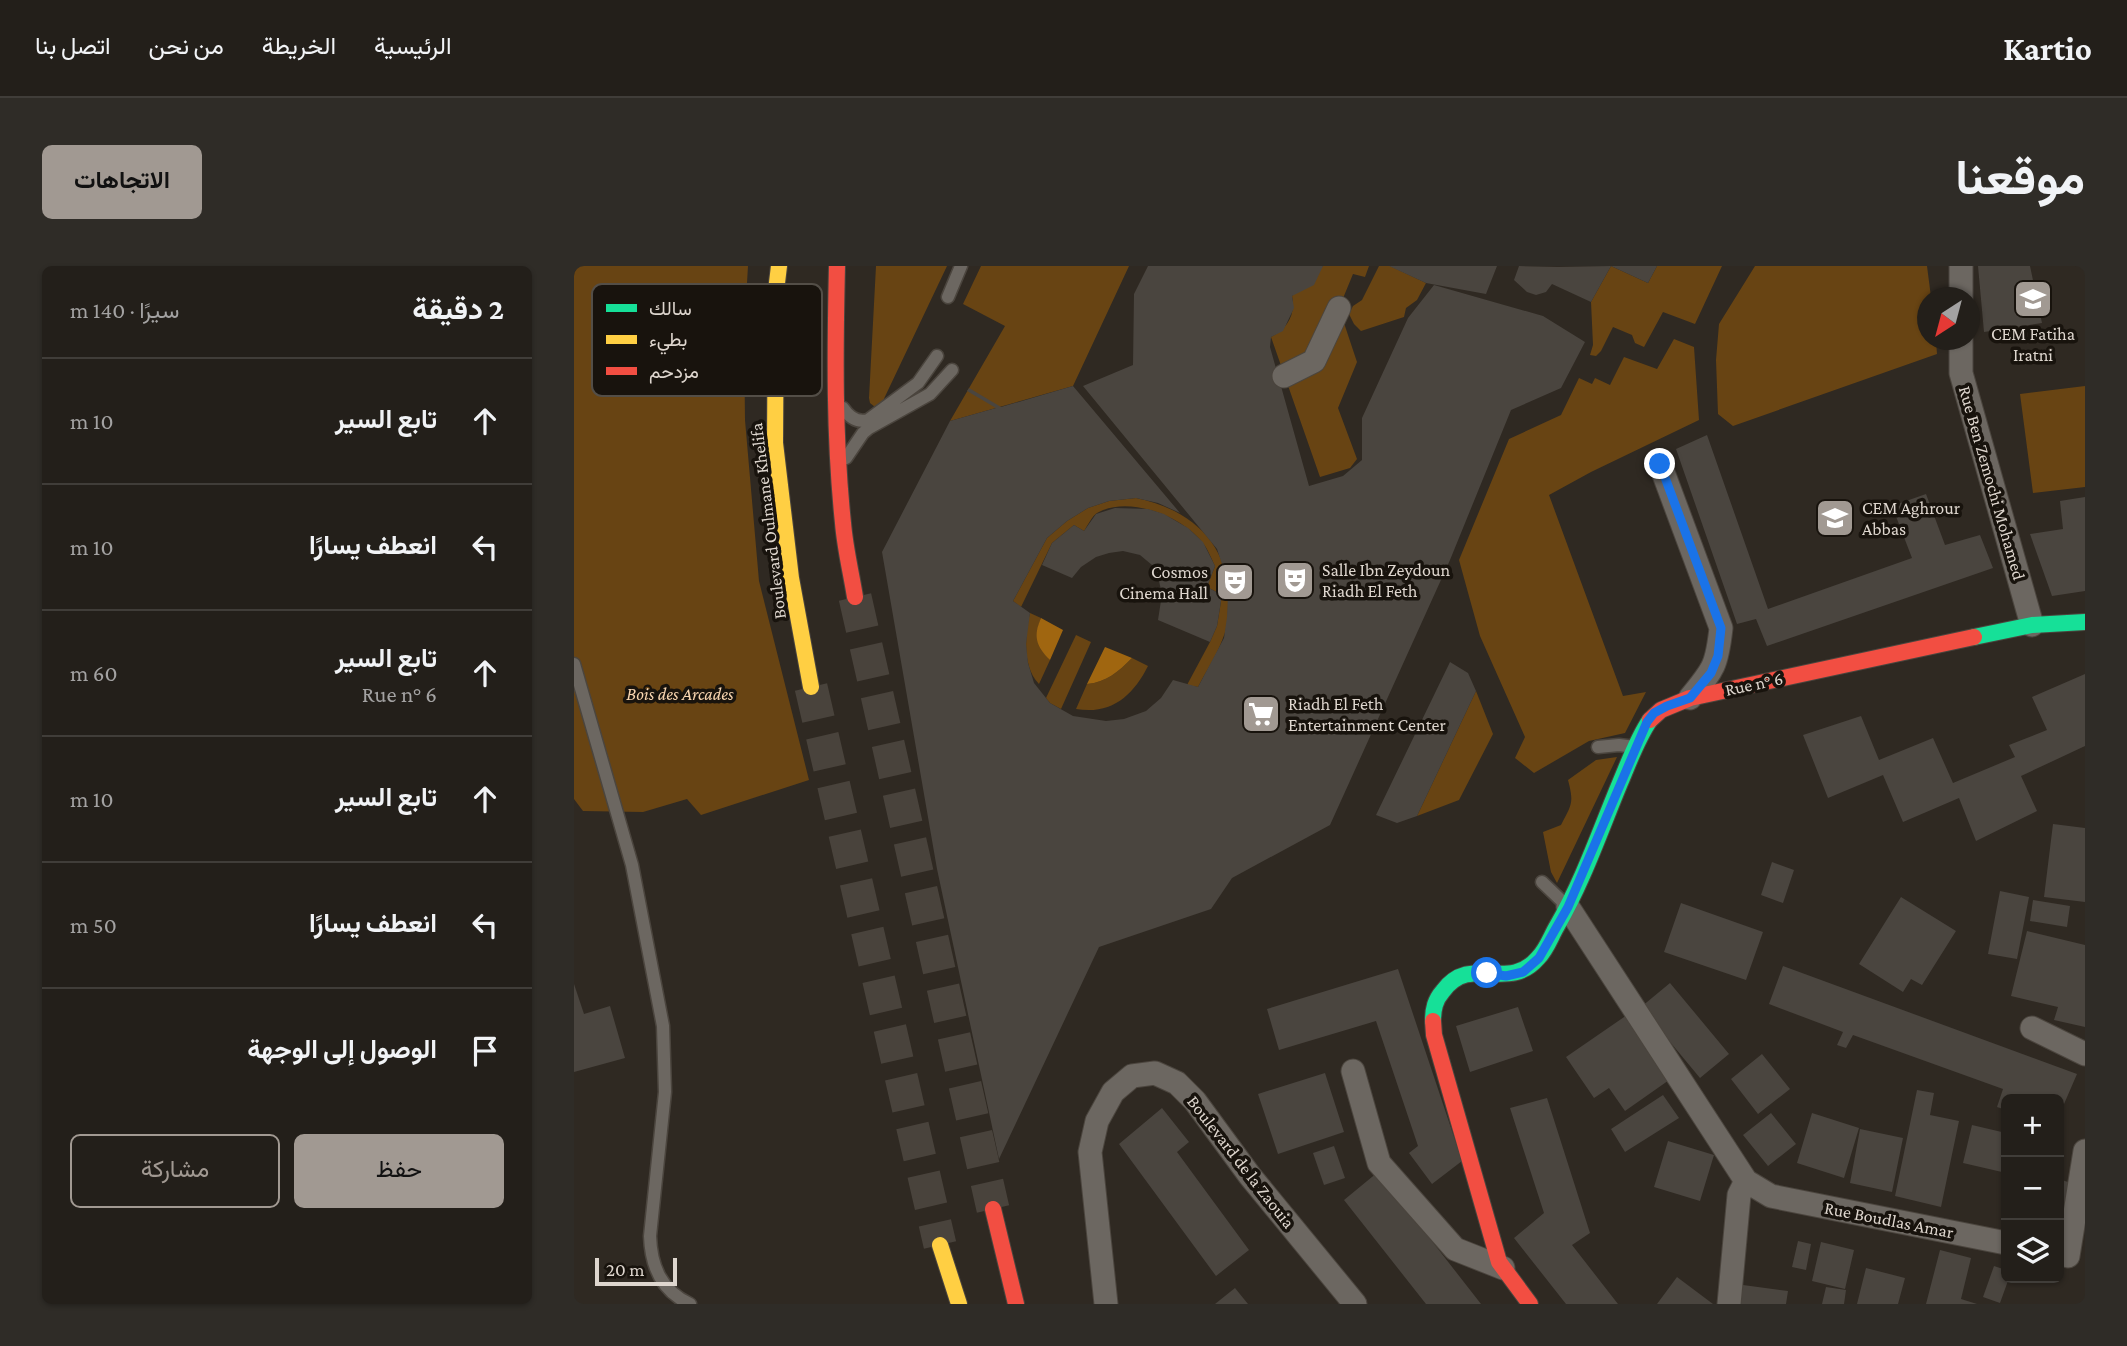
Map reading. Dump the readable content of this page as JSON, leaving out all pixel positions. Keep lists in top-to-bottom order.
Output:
{
  "streets": {
    "street": [
      "Rue Ben Zemochi Mohamed",
      "Boulevard Oulmane Khelifa",
      "Rue n° 6",
      "Boulevard de la Zaouia",
      "Rue Boudlas Amar"
    ]
  },
  "crossings": [
    ["Rue Ben Zemochi Mohamed", "Rue n° 6"]
  ],
  "parks": ["Bois des Arcades"],
  "places": {
    "school or university": ["CEM Fatiha Iratni", "CEM Aghrour Abbas"],
    "theatre": ["Salle Ibn Zeydoun Riadh El Feth", "Cosmos Cinema Hall"],
    "supermarket": ["Riadh El Feth Entertainment Center"]
  },
  "legend": ["سالك", "بطيء", "مزدحم"],
  "scale_bar": "20 m",
  "north": "bottom left",
  "page": {
    "header": "Kartio",
    "nav": [
      "الرئيسية",
      "الخريطة",
      "من نحن",
      "اتصل بنا"
    ],
    "title": "موقعنا",
    "buttons": [
      "الاتجاهات",
      ["حفظ", "مشاركة"]
    ],
    "heading": ["2 دقيقة", "سيرًا · 140 m"],
    "list": [
      ["تابع السير", "10 m"],
      ["انعطف يسارًا", "10 m"],
      ["تابع السير", "Rue n° 6", "60 m"],
      ["تابع السير", "10 m"],
      ["انعطف يسارًا", "50 m"],
      "الوصول إلى الوجهة"
    ],
    "map_buttons": ["+", "−"],
    "scale": "20 m"
  }
}
